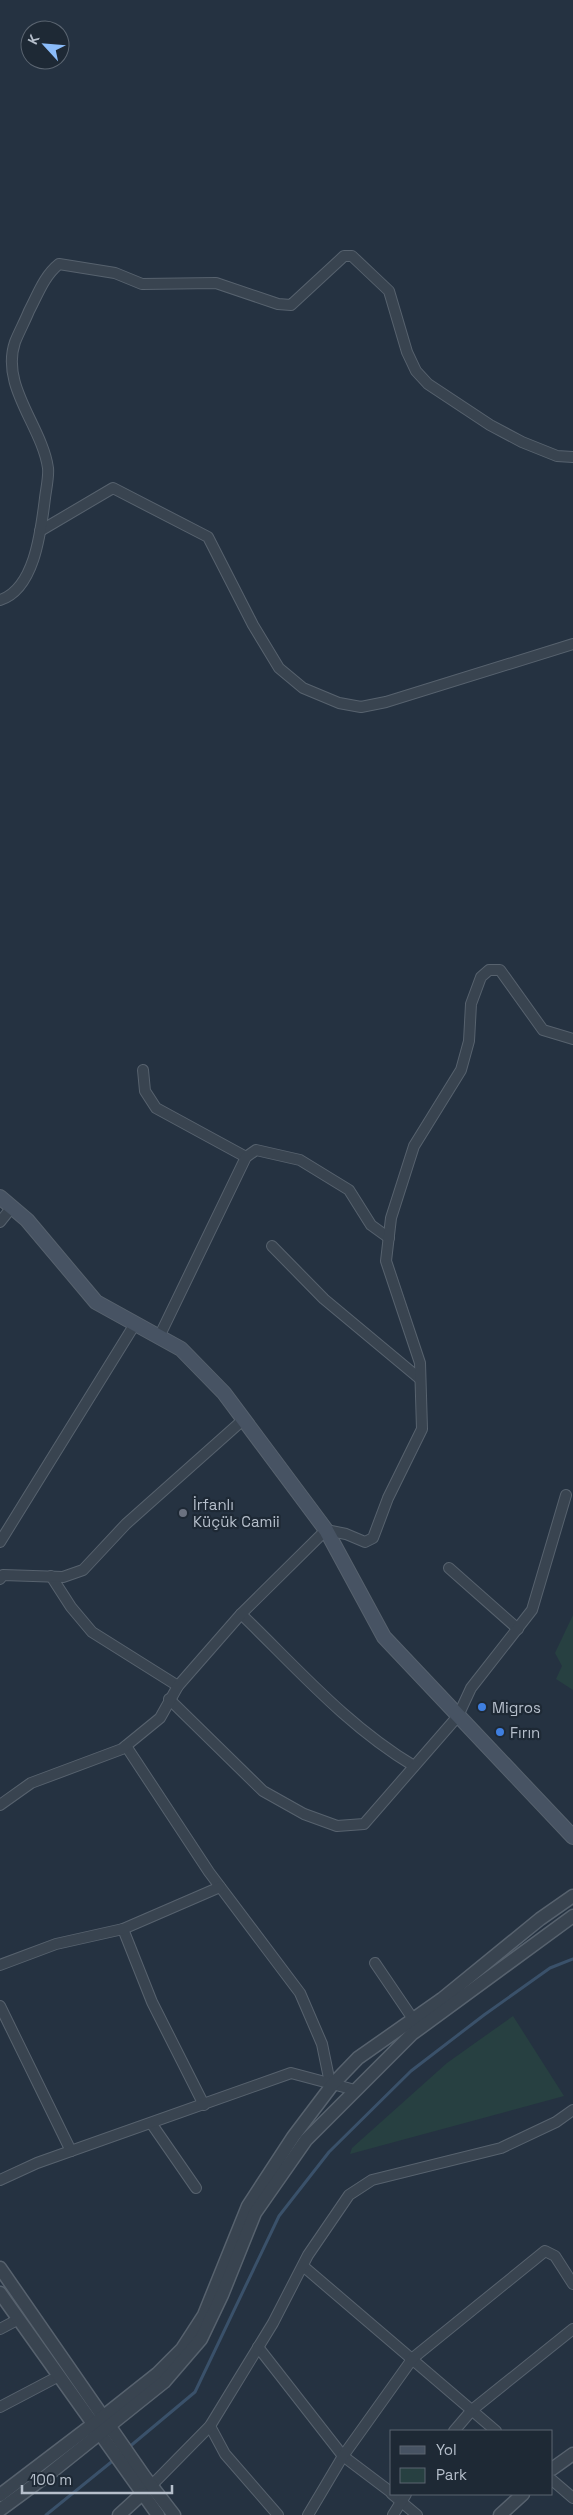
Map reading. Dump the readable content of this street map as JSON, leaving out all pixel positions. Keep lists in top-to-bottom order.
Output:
{
  "places": ["İrfanlı Küçük Camii", "Migros", "Fırın"],
  "legend": ["Yol", "Park"],
  "scale_bar": "100 m",
  "north": "top left"
}
